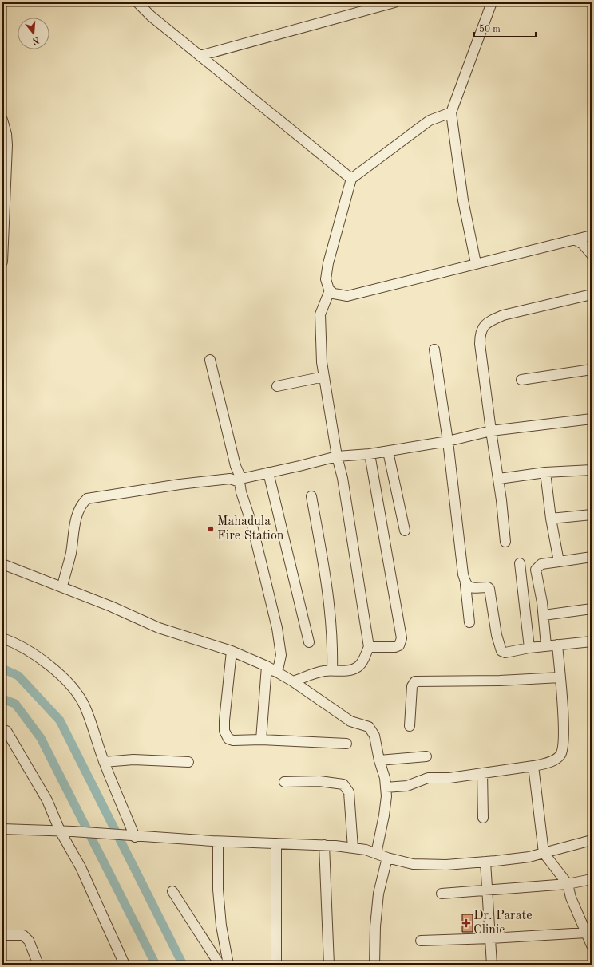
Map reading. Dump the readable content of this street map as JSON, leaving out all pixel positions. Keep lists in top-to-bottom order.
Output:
{
  "places": {
    "other": ["Mahadula Fire Station"],
    "health": ["Dr. Parate Clinic"]
  },
  "scale_bar": "50 m",
  "north": "bottom"
}
